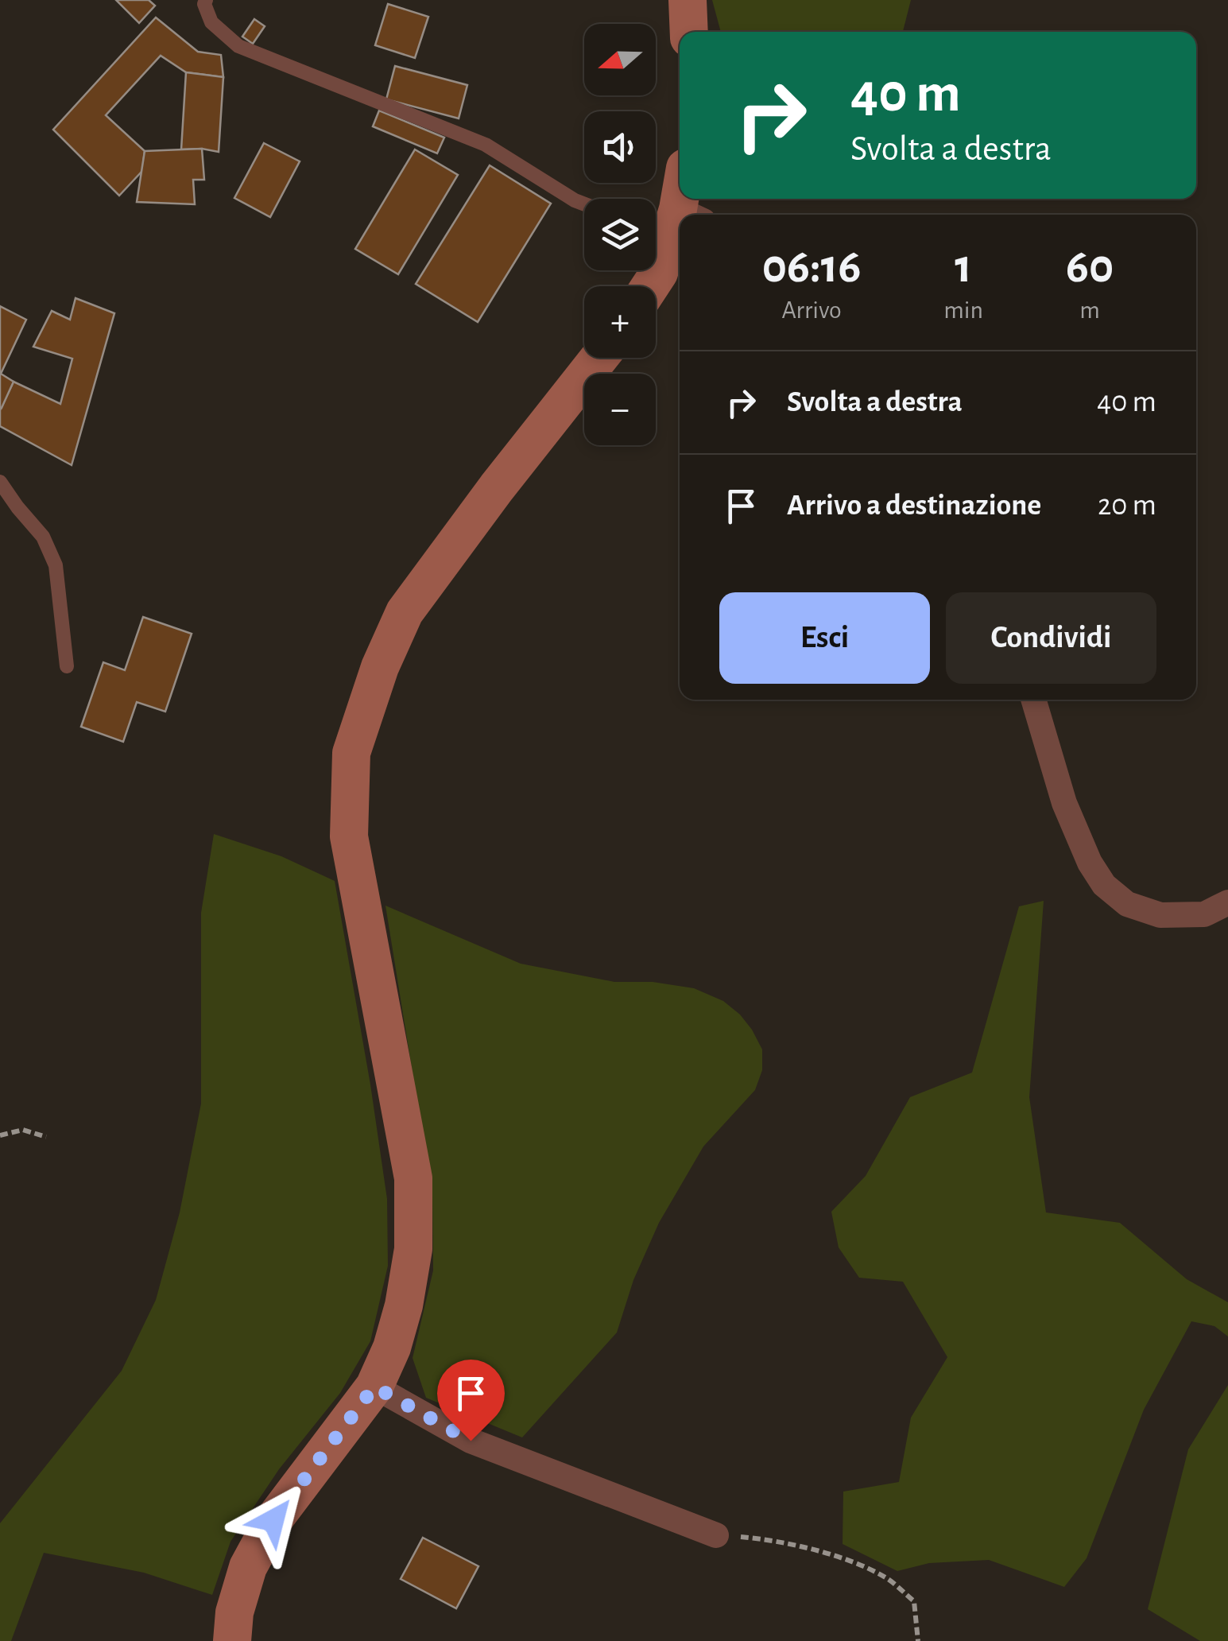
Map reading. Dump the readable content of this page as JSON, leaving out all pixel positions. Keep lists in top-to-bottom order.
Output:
{
  "north": "left",
  "page": {
    "map_buttons": ["+", "−"],
    "turn": ["40 m", "Svolta a destra"],
    "eta": [
      "06:16",
      "Arrivo",
      "1",
      "min",
      "60",
      "m"
    ],
    "list": [
      {
        "name": "Svolta a destra",
        "value": "40 m"
      },
      {
        "name": "Arrivo a destinazione",
        "value": "20 m"
      }
    ],
    "buttons": ["Esci", "Condividi"]
  }
}
